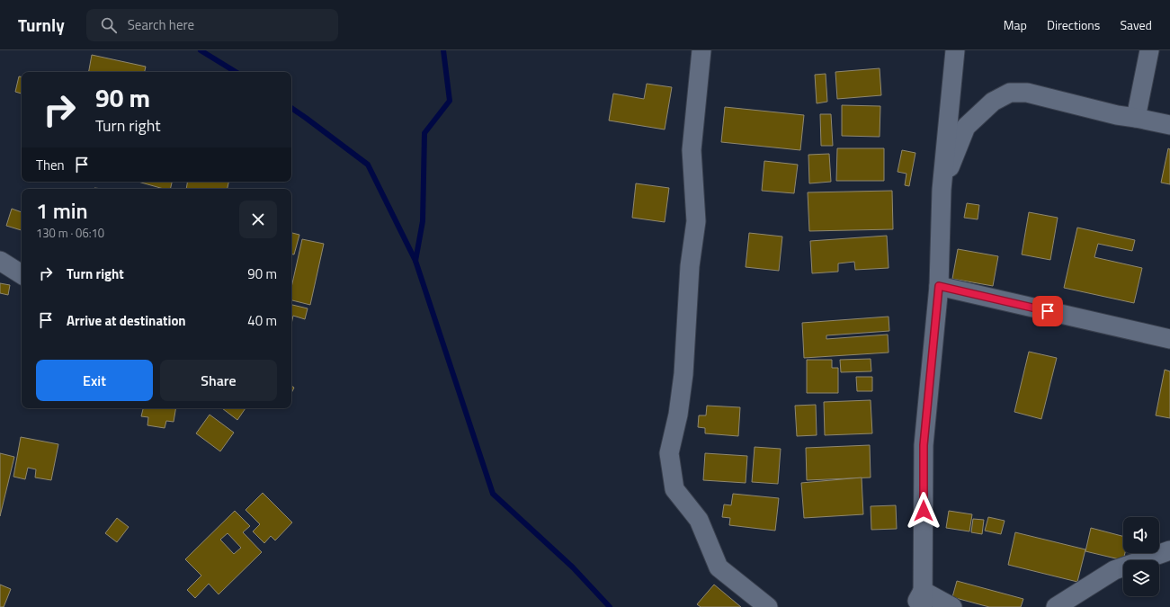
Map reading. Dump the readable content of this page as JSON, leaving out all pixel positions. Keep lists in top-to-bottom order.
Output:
{
  "page": {
    "header": "Turnly",
    "search": "Search here",
    "nav": ["Map", "Directions", "Saved"],
    "turn": ["90 m", "Turn right"],
    "then": "Then",
    "heading": ["1 min", "130 m · 06:10"],
    "list": [
      {
        "name": "Turn right",
        "value": "90 m"
      },
      {
        "name": "Arrive at destination",
        "value": "40 m"
      }
    ],
    "buttons": ["Exit", "Share"]
  }
}
